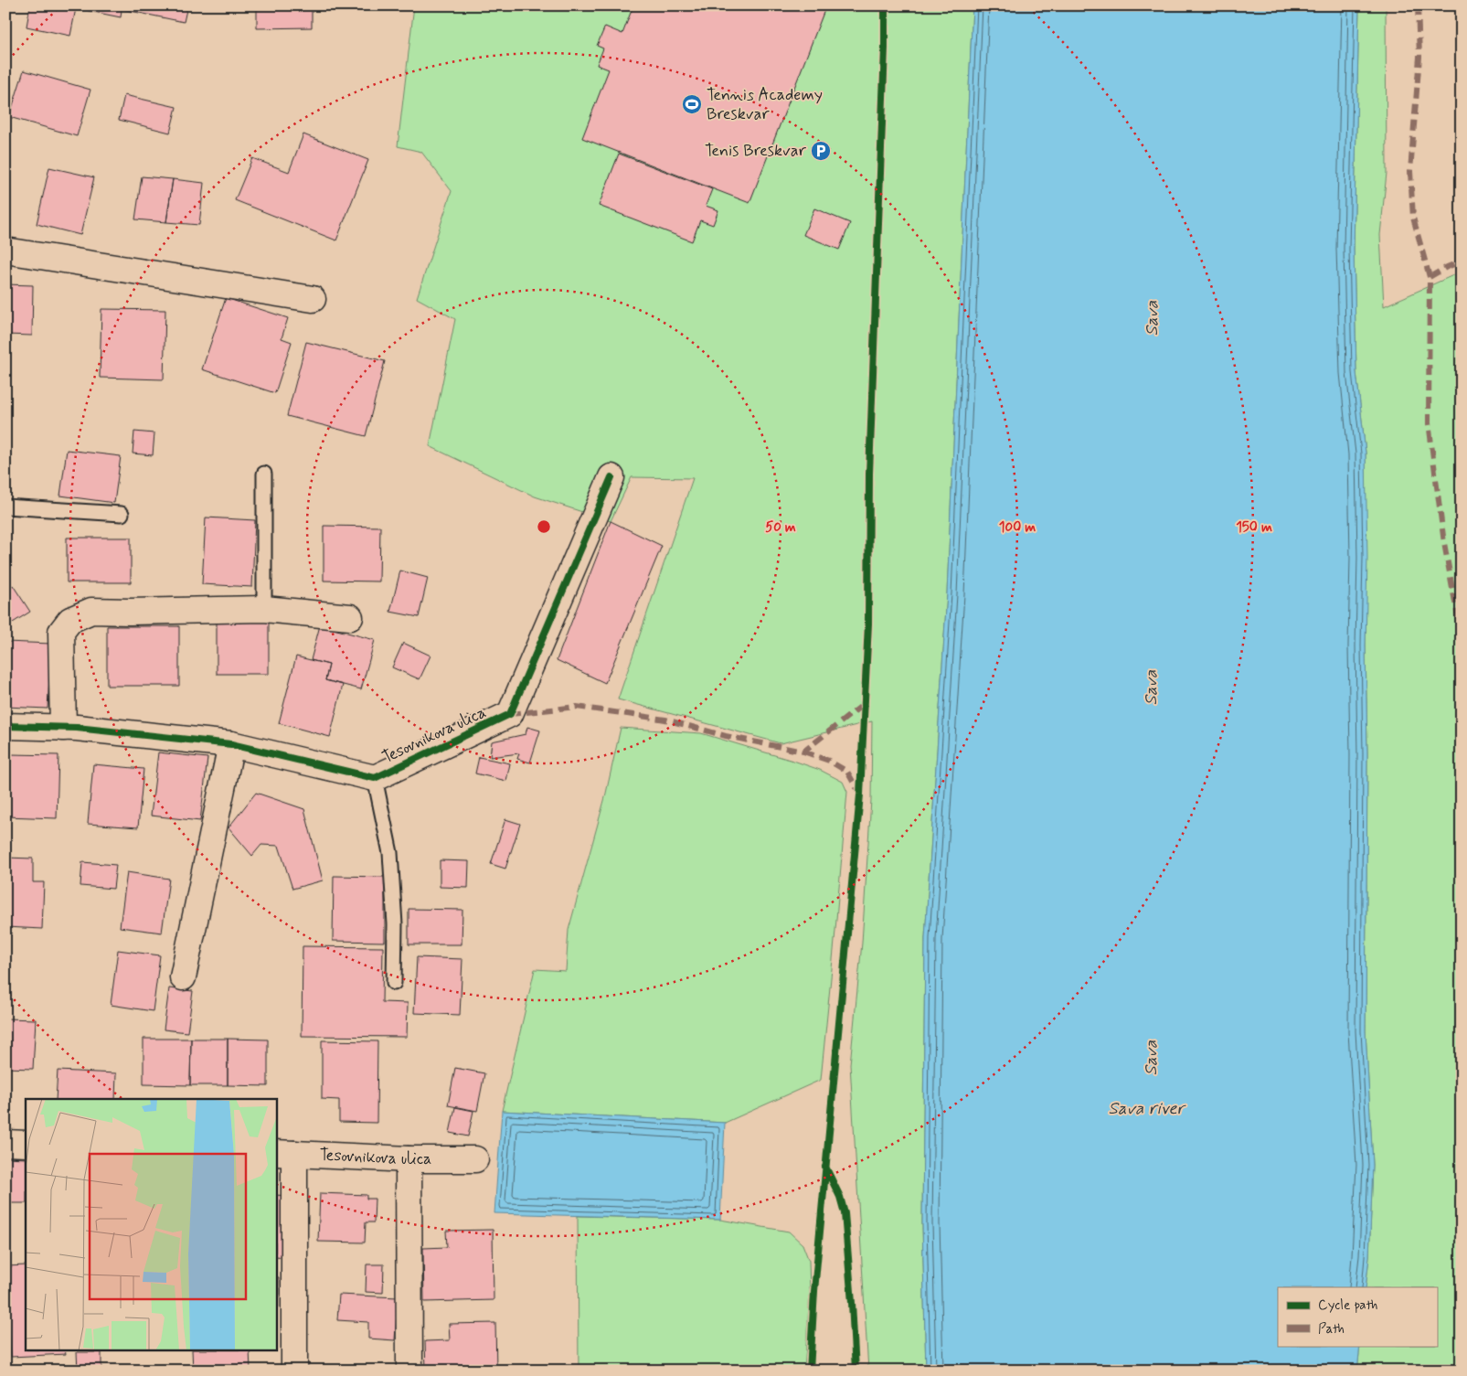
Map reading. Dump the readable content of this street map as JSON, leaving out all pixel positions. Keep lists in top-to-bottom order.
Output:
{
  "streets": {
    "street": ["Tesovnikova ulica"]
  },
  "water": ["Sava", "Sava river"],
  "places": {
    "sports": ["Tennis Academy Breskvar"],
    "parking": ["Tenis Breskvar"]
  },
  "legend": ["Cycle path", "Path"],
  "rings": ["50 m", "100 m", "150 m"]
}
